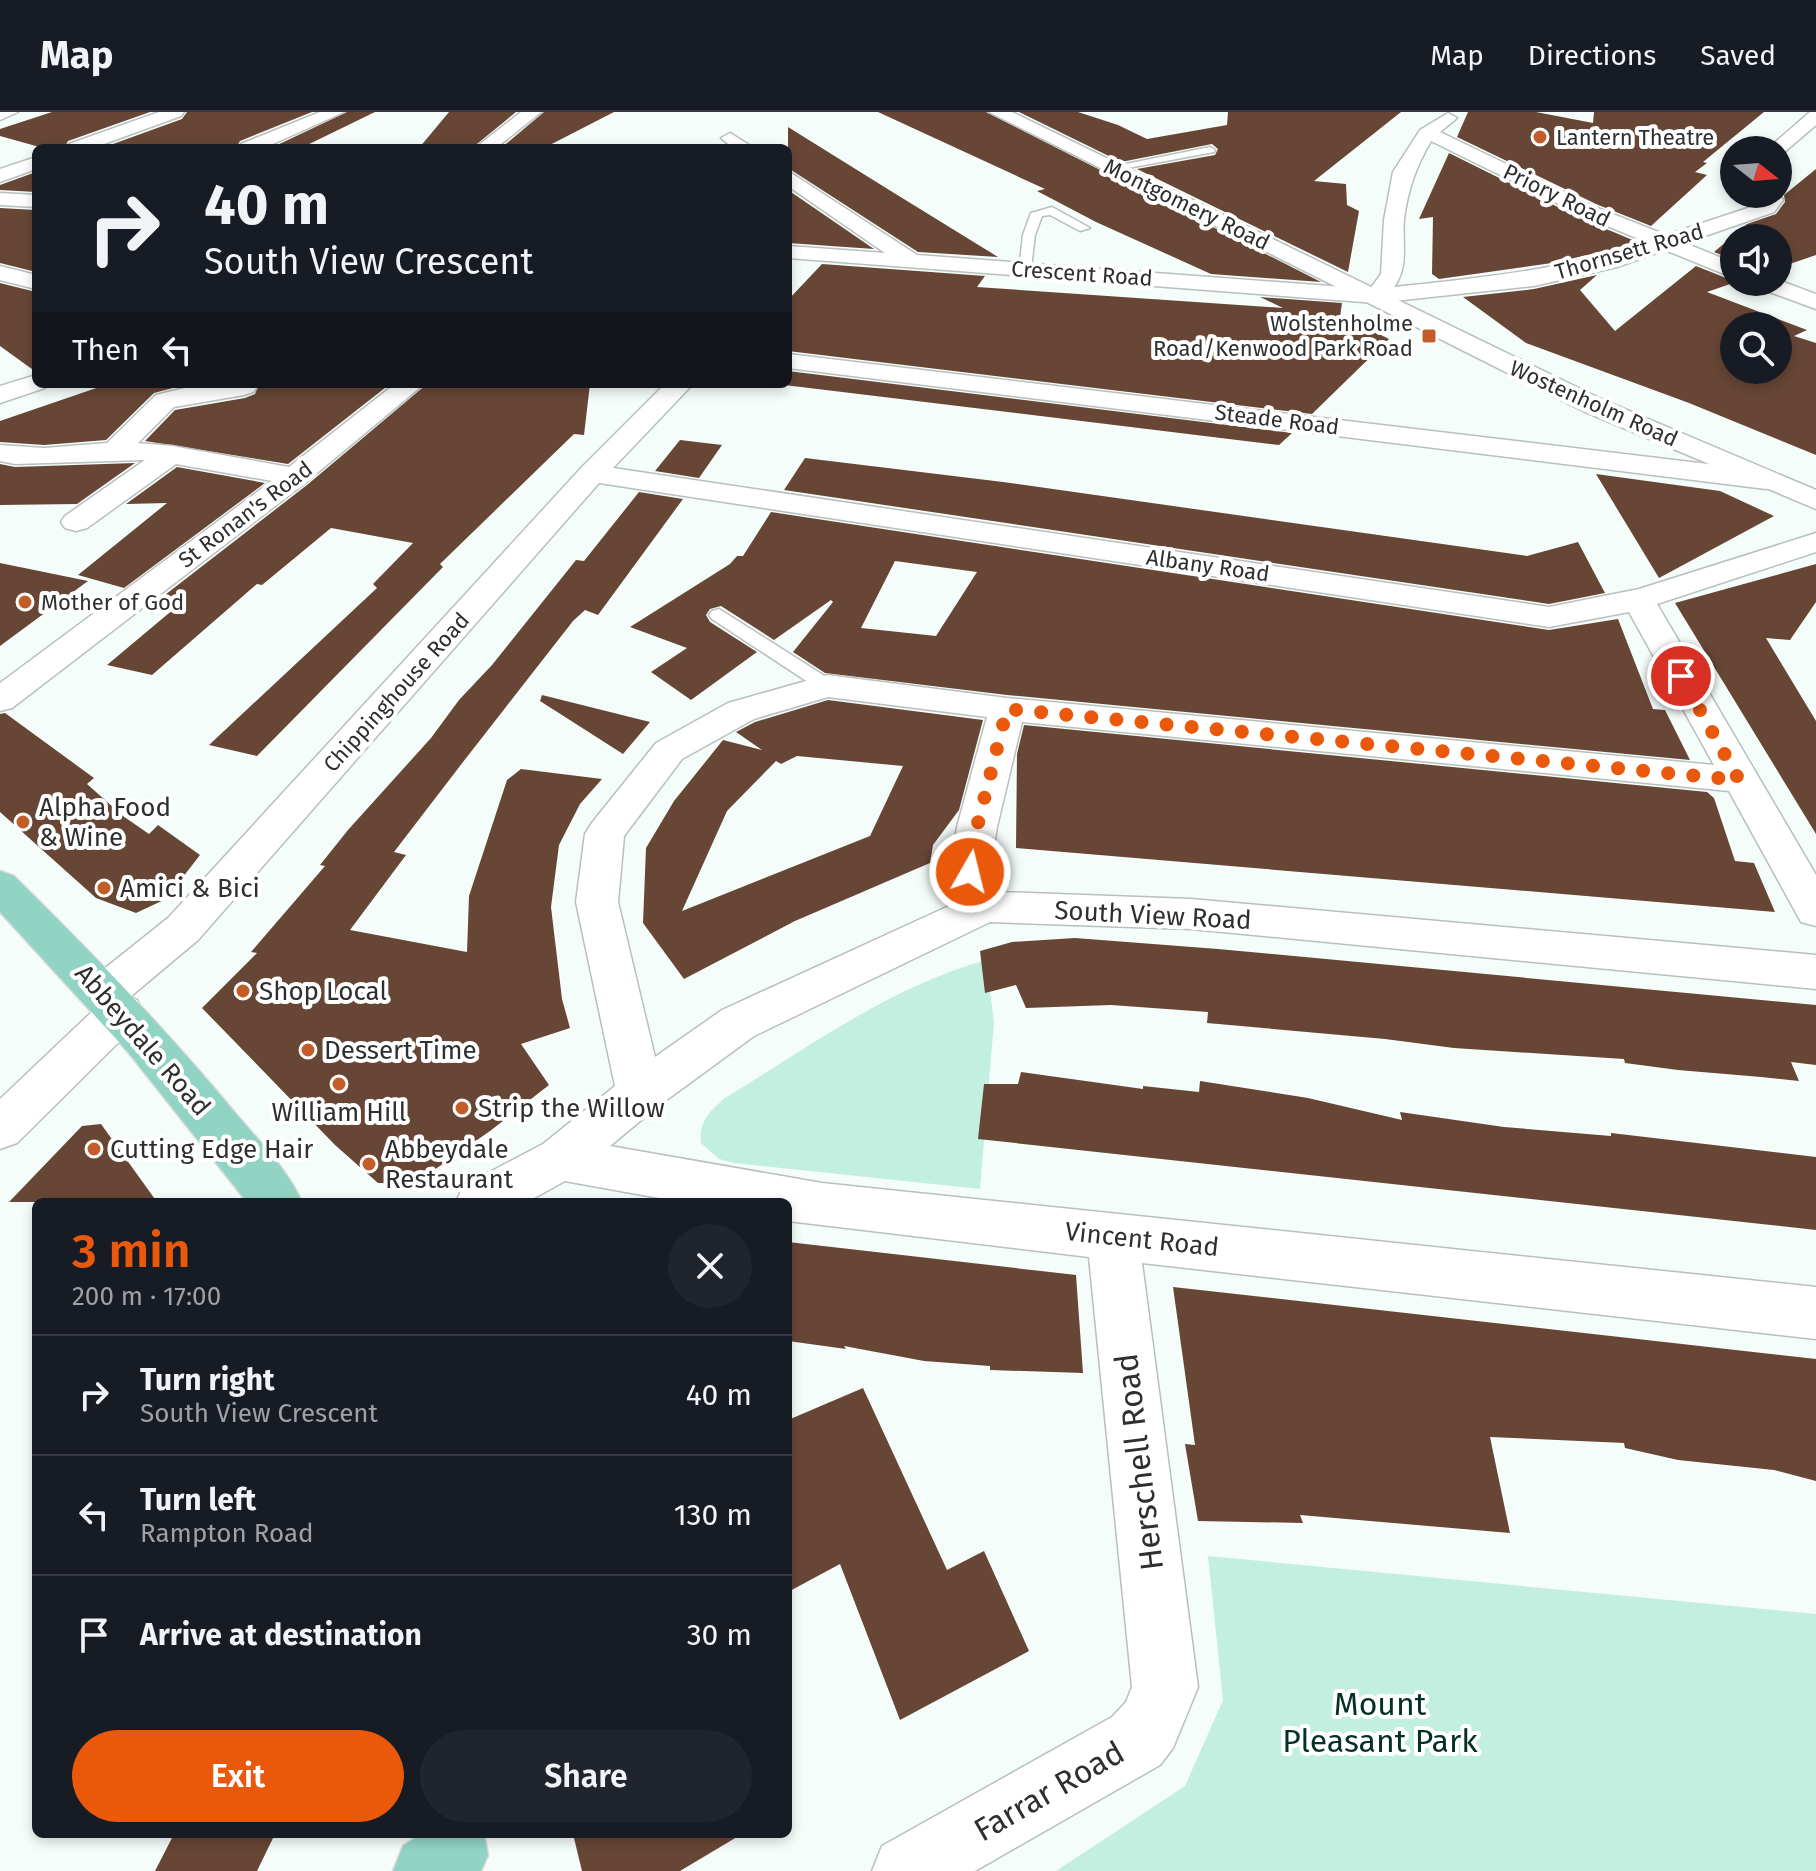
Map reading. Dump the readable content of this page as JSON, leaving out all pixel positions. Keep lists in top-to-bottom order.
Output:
{
  "streets": {
    "main road": ["Abbeydale Road"],
    "street": [
      "Priory Road",
      "Montgomery Road",
      "Thornsett Road",
      "Crescent Road",
      "Wostenholm Road",
      "Steade Road",
      "St Ronan's Road",
      "Albany Road",
      "Chippinghouse Road",
      "South View Road",
      "Vincent Road",
      "Herschell Road",
      "Farrar Road"
    ]
  },
  "crossings": [
    ["Priory Road", "Thornsett Road"],
    ["Montgomery Road", "Thornsett Road"],
    ["Montgomery Road", "Crescent Road"],
    ["Montgomery Road", "Wostenholm Road"],
    ["Thornsett Road", "Crescent Road"],
    ["Thornsett Road", "Wostenholm Road"],
    ["Crescent Road", "Wostenholm Road"],
    ["Wostenholm Road", "Steade Road"],
    ["Albany Road", "Chippinghouse Road"],
    ["Chippinghouse Road", "Abbeydale Road"],
    ["South View Road", "Vincent Road"],
    ["Vincent Road", "Herschell Road"],
    ["Herschell Road", "Farrar Road"]
  ],
  "parks": ["Mount Pleasant Park"],
  "places": {
    "other": [
      "Lantern Theatre",
      "Mother of God",
      "Alpha Food & Wine",
      "Amici & Bici",
      "Shop Local",
      "Dessert Time",
      "William Hill",
      "Strip the Willow",
      "Cutting Edge Hair",
      "Abbeydale Restaurant"
    ],
    "transit": ["Wolstenholme Road/Kenwood Park Road"]
  },
  "north": "right",
  "page": {
    "header": "Map",
    "nav": ["Map", "Directions", "Saved"],
    "turn": ["40 m", "South View Crescent"],
    "then": "Then",
    "heading": ["3 min", "200 m · 17:00"],
    "list": [
      {
        "name": "Turn right",
        "note": "South View Crescent",
        "value": "40 m"
      },
      {
        "name": "Turn left",
        "note": "Rampton Road",
        "value": "130 m"
      },
      {
        "name": "Arrive at destination",
        "value": "30 m"
      }
    ],
    "buttons": ["Exit", "Share"]
  }
}
